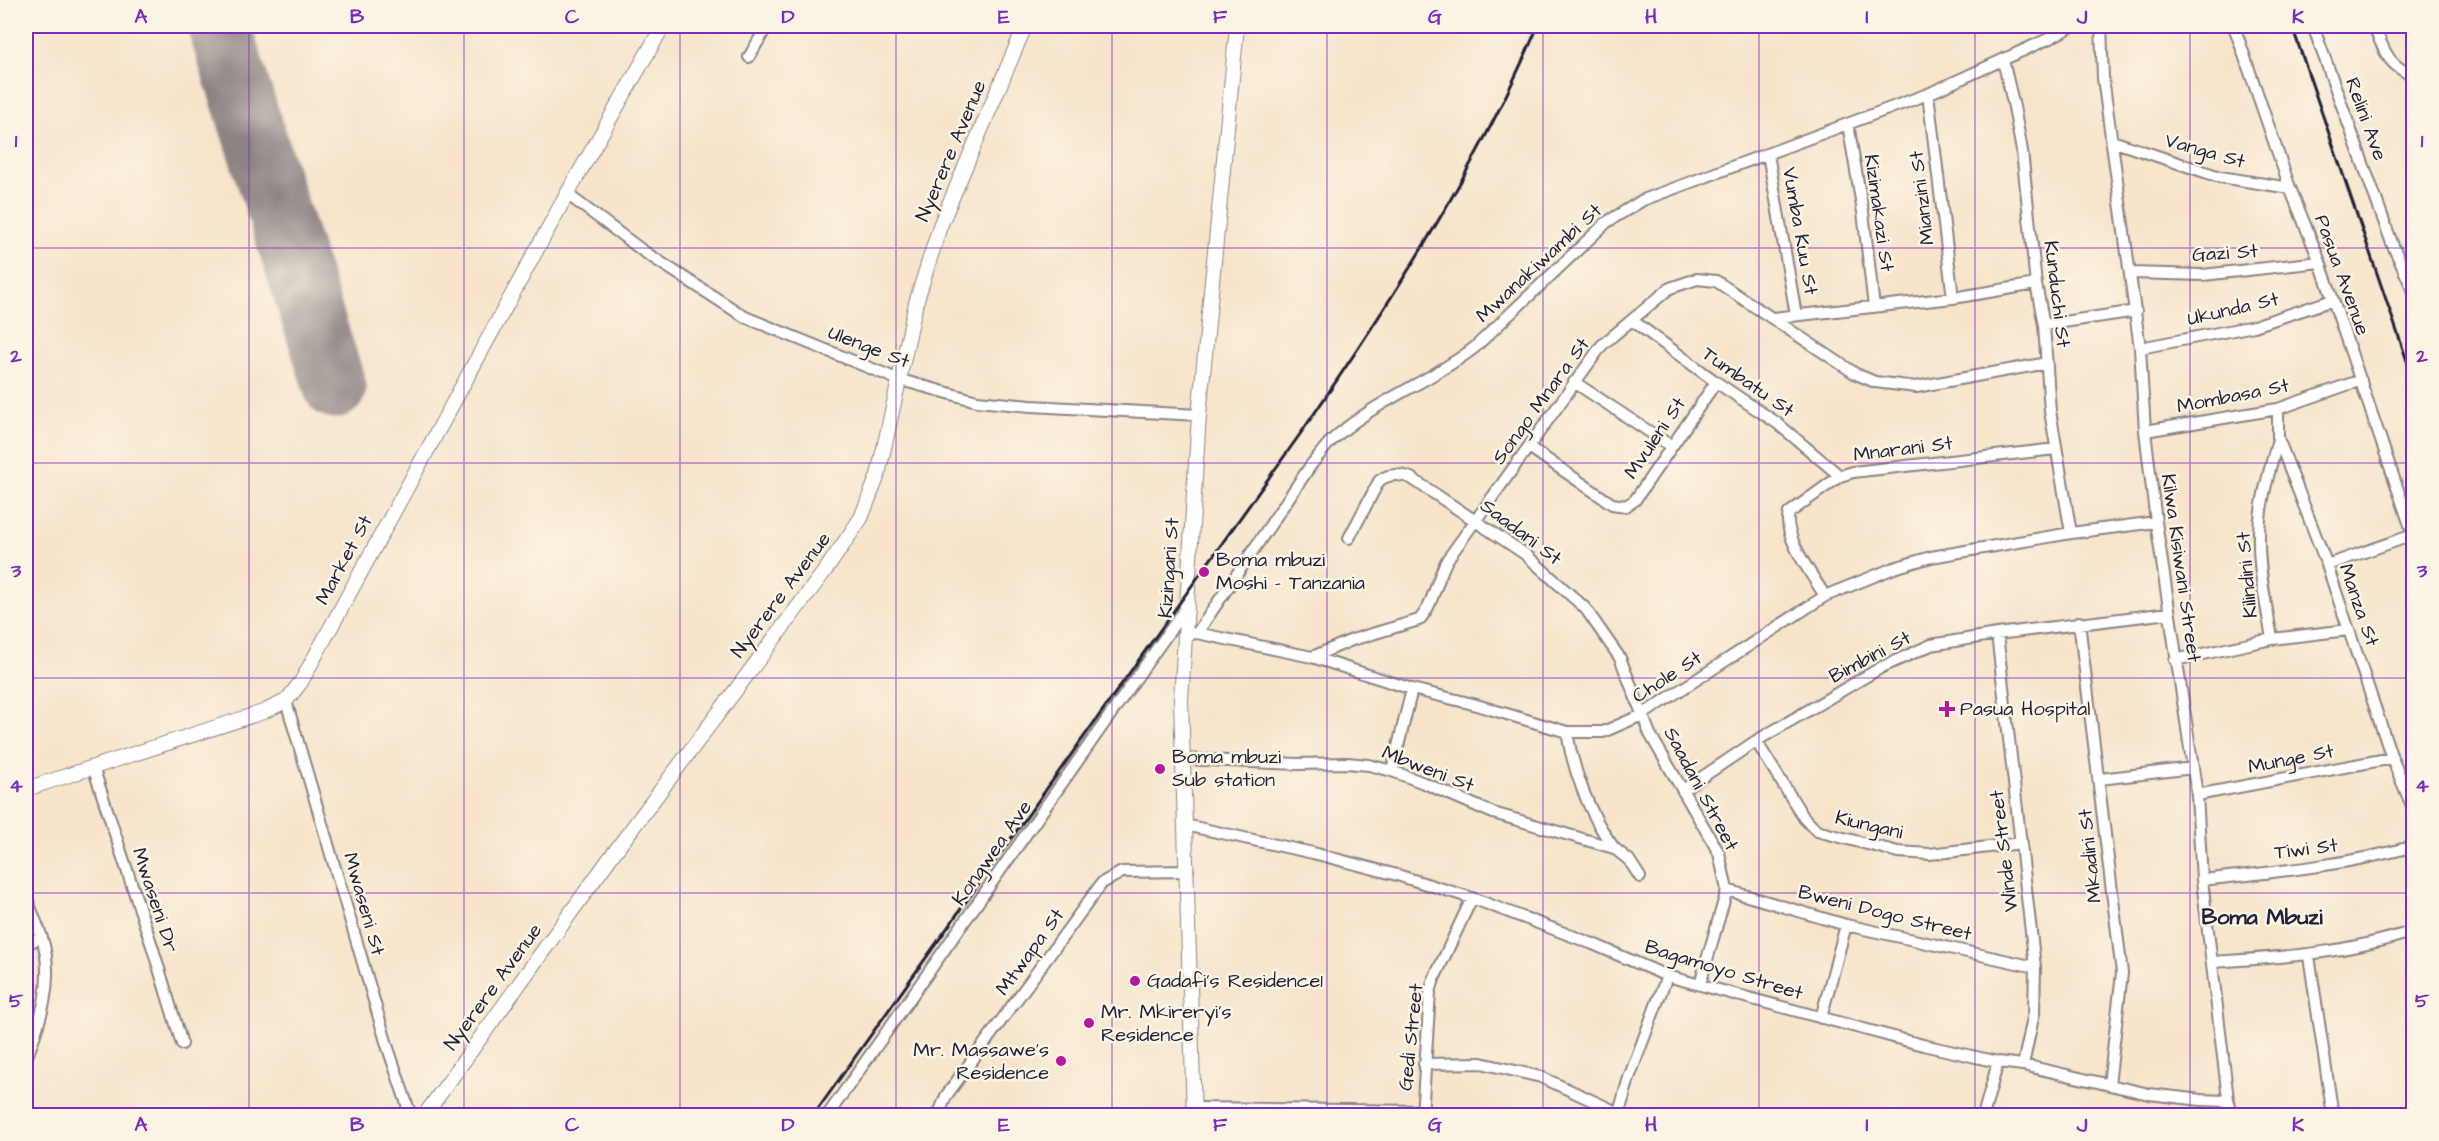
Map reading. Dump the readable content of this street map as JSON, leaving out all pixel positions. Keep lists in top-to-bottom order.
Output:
{
  "streets": {
    "street": [
      "Relini Ave",
      "Nyerere Avenue",
      "Vanga St",
      "Mianzini St",
      "Kizimakazi St",
      "Vumba Kuu St",
      "Gazi St",
      "Mwanakiwambi St",
      "Pasua Avenue",
      "Kunduchi St",
      "Ukunda St",
      "Ulenge St",
      "Tumbatu St",
      "Mombasa St",
      "Songo Mnara St",
      "Mvuleni St",
      "Mnarani St",
      "Saadani St",
      "Market St",
      "Kizingani St",
      "Kilwa Kisiwani Street",
      "Kilindini St",
      "Manza St",
      "Bimbini St",
      "Chole St",
      "Munge St",
      "Mbweni St",
      "Saadani Street",
      "Kiungani",
      "Tiwi St",
      "Winde Street",
      "Kongwea Ave",
      "Mkadini St",
      "Mwaseni Dr",
      "Mwaseni St",
      "Bweni Dogo Street",
      "Mtwapa St",
      "Bagamoyo Street",
      "Gedi Street"
    ]
  },
  "crossings": [
    ["Nyerere Avenue", "Ulenge St"],
    ["Vanga St", "Pasua Avenue"],
    ["Vanga St", "Kilwa Kisiwani Street"],
    ["Mianzini St", "Mwanakiwambi St"],
    ["Kizimakazi St", "Mwanakiwambi St"],
    ["Vumba Kuu St", "Mwanakiwambi St"],
    ["Gazi St", "Pasua Avenue"],
    ["Gazi St", "Kilwa Kisiwani Street"],
    ["Mwanakiwambi St", "Kunduchi St"],
    ["Mwanakiwambi St", "Kizingani St"],
    ["Mwanakiwambi St", "Chole St"],
    ["Pasua Avenue", "Ukunda St"],
    ["Pasua Avenue", "Mombasa St"],
    ["Kunduchi St", "Songo Mnara St"],
    ["Kunduchi St", "Mnarani St"],
    ["Kunduchi St", "Chole St"],
    ["Ukunda St", "Kilwa Kisiwani Street"],
    ["Ulenge St", "Market St"],
    ["Ulenge St", "Kizingani St"],
    ["Tumbatu St", "Songo Mnara St"],
    ["Tumbatu St", "Mvuleni St"],
    ["Tumbatu St", "Mnarani St"],
    ["Mombasa St", "Kilwa Kisiwani Street"],
    ["Mombasa St", "Manza St"],
    ["Songo Mnara St", "Mvuleni St"],
    ["Songo Mnara St", "Saadani St"],
    ["Songo Mnara St", "Chole St"],
    ["Mnarani St", "Chole St"],
    ["Saadani St", "Chole St"],
    ["Saadani St", "Saadani Street"],
    ["Market St", "Mwaseni Dr"],
    ["Market St", "Mwaseni St"],
    ["Kizingani St", "Chole St"],
    ["Kizingani St", "Mbweni St"],
    ["Kizingani St", "Kongwea Ave"],
    ["Kizingani St", "Mtwapa St"],
    ["Kizingani St", "Bagamoyo Street"],
    ["Kilwa Kisiwani Street", "Bimbini St"],
    ["Kilwa Kisiwani Street", "Chole St"],
    ["Kilwa Kisiwani Street", "Munge St"],
    ["Kilwa Kisiwani Street", "Tiwi St"],
    ["Kilwa Kisiwani Street", "Bagamoyo Street"],
    ["Kilindini St", "Manza St"],
    ["Manza St", "Munge St"],
    ["Bimbini St", "Saadani Street"],
    ["Bimbini St", "Kiungani"],
    ["Bimbini St", "Winde Street"],
    ["Bimbini St", "Mkadini St"],
    ["Chole St", "Saadani Street"],
    ["Saadani Street", "Bweni Dogo Street"],
    ["Saadani Street", "Bagamoyo Street"],
    ["Kiungani", "Winde Street"],
    ["Winde Street", "Bweni Dogo Street"],
    ["Winde Street", "Bagamoyo Street"],
    ["Mkadini St", "Bagamoyo Street"],
    ["Bagamoyo Street", "Gedi Street"]
  ],
  "districts": ["Boma Mbuzi"],
  "places": {
    "other": [
      "Boma mbuzi Moshi - Tanzania",
      "Boma mbuzi Sub station",
      "Gadafi's Residence1",
      "Mr. Mkireryi's Residence",
      "Mr. Massawe's Residence"
    ],
    "health": ["Pasua Hospital"]
  },
  "grid": {
    "columns": [
      "A",
      "B",
      "C",
      "D",
      "E",
      "F",
      "G",
      "H",
      "I",
      "J",
      "K"
    ],
    "rows": [
      "1",
      "2",
      "3",
      "4",
      "5"
    ]
  }
}
